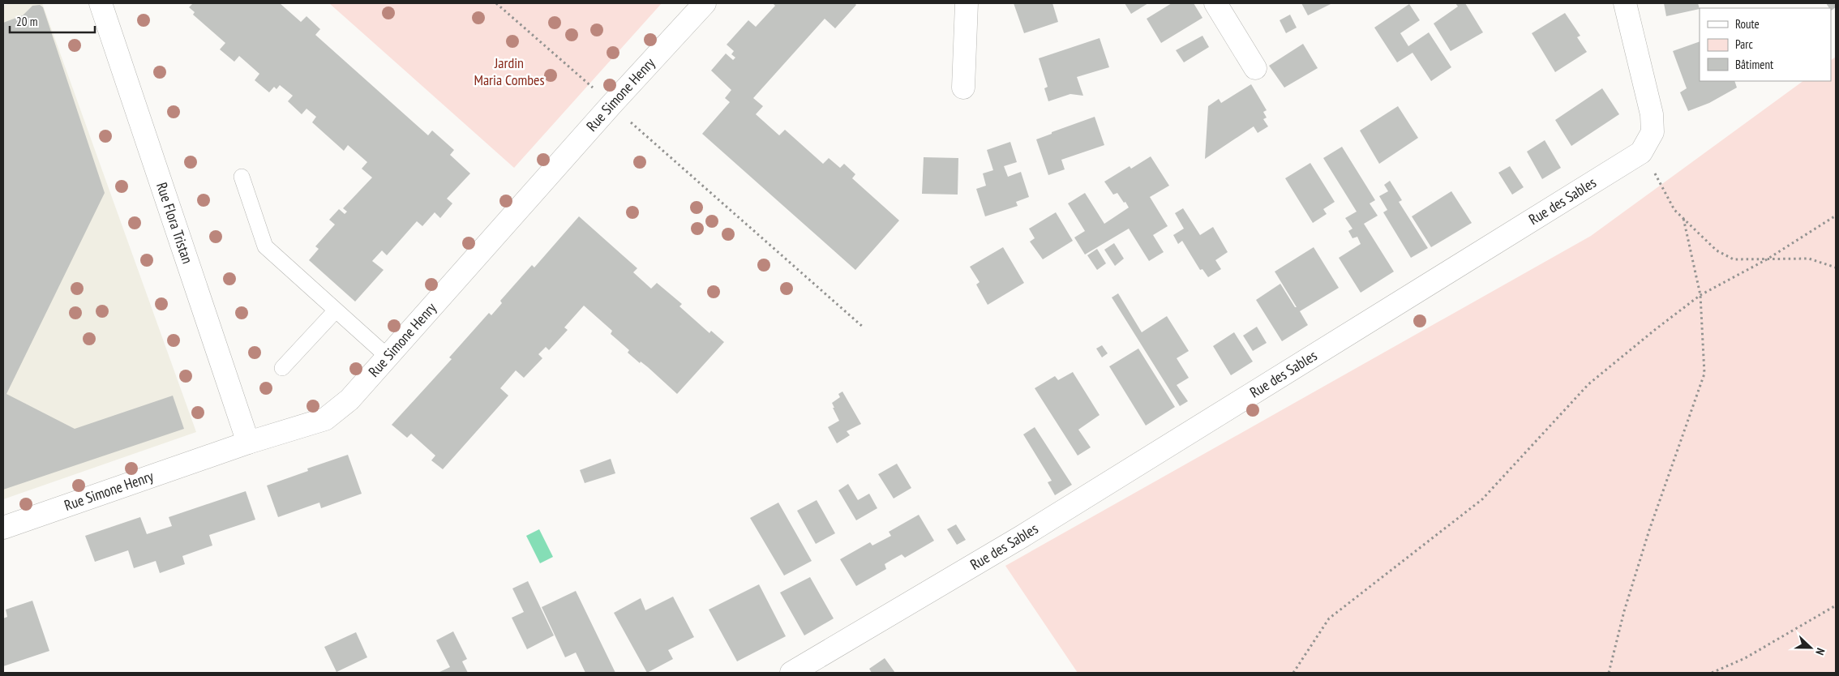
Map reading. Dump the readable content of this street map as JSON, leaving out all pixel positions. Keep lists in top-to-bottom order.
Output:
{
  "streets": {
    "street": ["Rue Simone Henry", "Rue des Sables", "Rue Flora Tristan"]
  },
  "crossings": [
    ["Rue Simone Henry", "Rue Flora Tristan"]
  ],
  "parks": ["Jardin Maria Combes"],
  "legend": ["Route", "Parc", "Bâtiment"],
  "scale_bar": "20 m",
  "north": "right"
}
